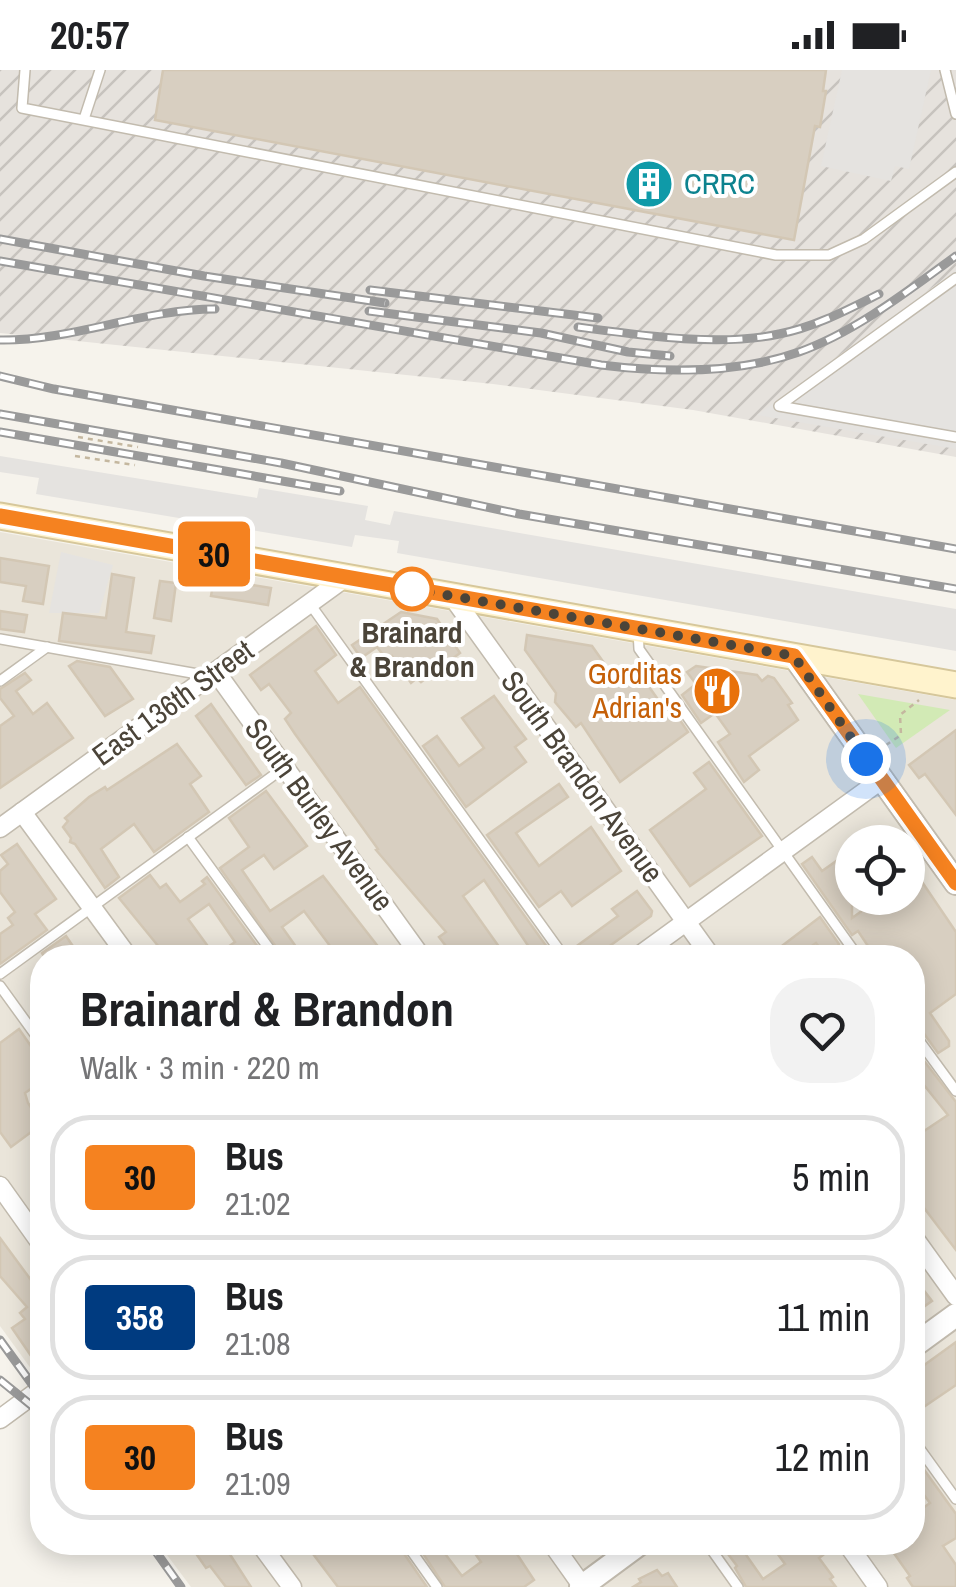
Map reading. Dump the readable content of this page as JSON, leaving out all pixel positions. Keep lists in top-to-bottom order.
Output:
{
  "streets": {
    "street": ["East 136th Street", "South Brandon Avenue", "South Burley Avenue"]
  },
  "crossings": [
    ["East 136th Street", "South Burley Avenue"]
  ],
  "places": {
    "building": ["CRRC"],
    "other": ["Brainard & Brandon"],
    "restaurant": ["Gorditas Adrian's"]
  },
  "lines": ["bus line 30"],
  "page": {
    "status": "20:57",
    "on_map": "30",
    "heading": ["Brainard & Brandon", "Walk · 3 min · 220 m"],
    "list": [
      {
        "mark": "30",
        "name": "Bus",
        "note": "21:02",
        "value": "5 min"
      },
      {
        "mark": "358",
        "name": "Bus",
        "note": "21:08",
        "value": "11 min"
      },
      {
        "mark": "30",
        "name": "Bus",
        "note": "21:09",
        "value": "12 min"
      }
    ]
  }
}
